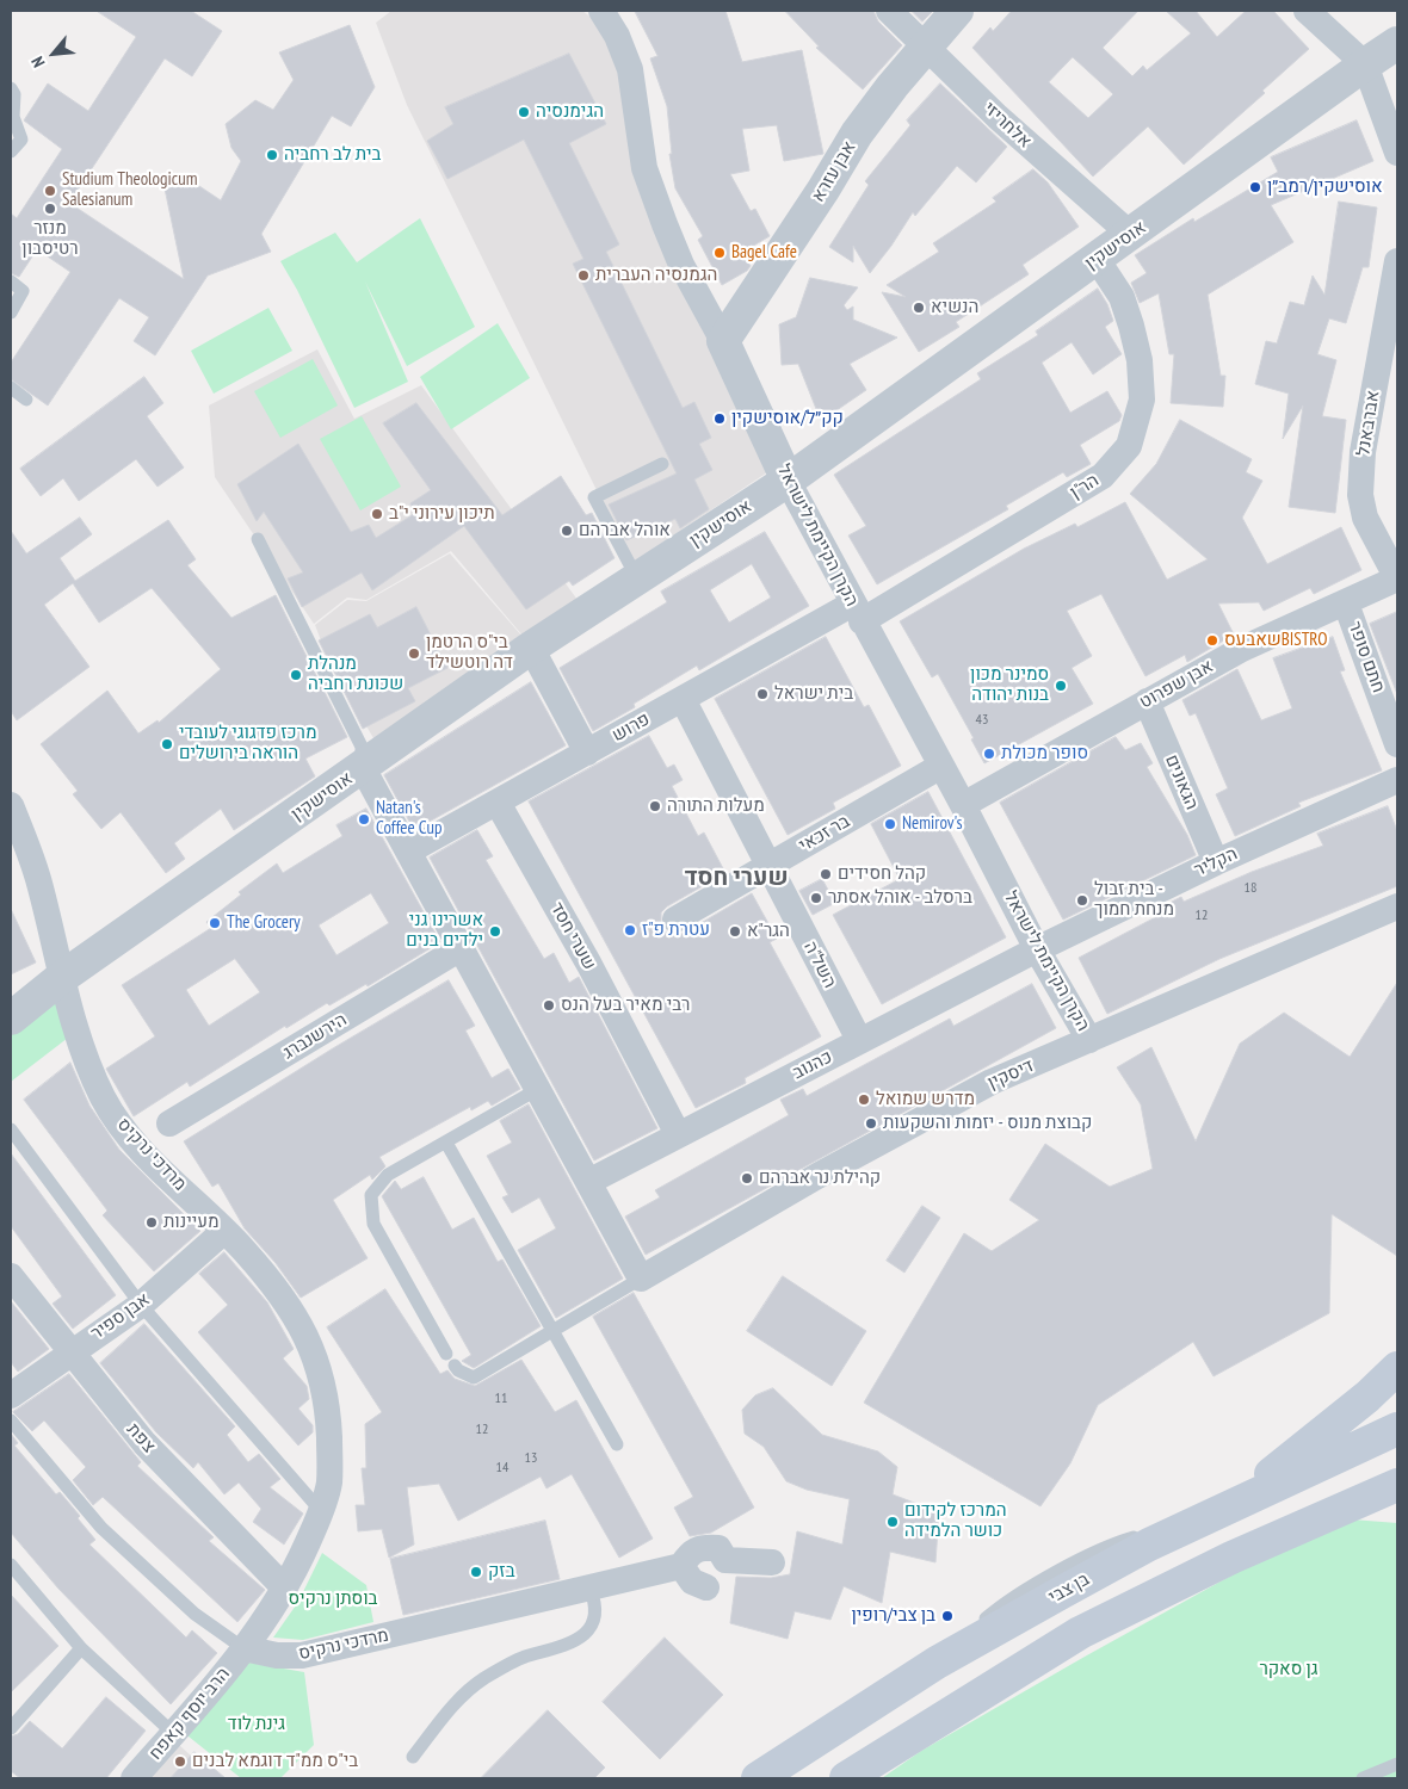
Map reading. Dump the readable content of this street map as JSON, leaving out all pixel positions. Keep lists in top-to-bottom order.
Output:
{
  "streets": {
    "main road": ["בן צבי"],
    "street": [
      "אלחריזי",
      "אבן עזרא",
      "אוסישקין",
      "אברבאנל",
      "הר\"ן",
      "הקרן הקיימת לישראל",
      "חתם סופר",
      "אבן שפרוט",
      "פרוש",
      "הגאונים",
      "בר זכאי",
      "הקליר",
      "שערי חסד",
      "השל\"ה",
      "הירשנברג",
      "כהנוב",
      "דיסקין",
      "מרדכי נרקיס",
      "אבן ספיר",
      "צפת",
      "הרב יוסף קאפח"
    ]
  },
  "crossings": [
    ["אלחריזי", "אבן עזרא"],
    ["אלחריזי", "אוסישקין"],
    ["אבן עזרא", "הקרן הקיימת לישראל"],
    ["אוסישקין", "הר\"ן"],
    ["אוסישקין", "הקרן הקיימת לישראל"],
    ["אוסישקין", "מרדכי נרקיס"],
    ["אברבאנל", "אבן שפרוט"],
    ["הר\"ן", "הקרן הקיימת לישראל"],
    ["הר\"ן", "פרוש"],
    ["הקרן הקיימת לישראל", "אבן שפרוט"],
    ["הקרן הקיימת לישראל", "פרוש"],
    ["הקרן הקיימת לישראל", "בר זכאי"],
    ["הקרן הקיימת לישראל", "הקליר"],
    ["הקרן הקיימת לישראל", "כהנוב"],
    ["הקרן הקיימת לישראל", "דיסקין"],
    ["חתם סופר", "אבן שפרוט"],
    ["אבן שפרוט", "הגאונים"],
    ["פרוש", "שערי חסד"],
    ["פרוש", "השל\"ה"],
    ["הגאונים", "הקליר"],
    ["בר זכאי", "השל\"ה"],
    ["הקליר", "כהנוב"],
    ["שערי חסד", "כהנוב"],
    ["השל\"ה", "כהנוב"],
    ["מרדכי נרקיס", "אבן ספיר"],
    ["מרדכי נרקיס", "צפת"],
    ["מרדכי נרקיס", "הרב יוסף קאפח"],
    ["אבן ספיר", "צפת"]
  ],
  "districts": ["שערי חסד"],
  "parks": ["בוסתן נרקיס", "גן סאקר", "גינת לוד"],
  "places": [
    "הגימנסיה",
    "בית לב רחביה",
    "אוסישקין/רמב״ן",
    "Studium Theologicum Salesianum",
    "מנזר רטיסבון",
    "Bagel Cafe",
    "הגמנסיה העברית",
    "הנשיא",
    "קק״ל/אוסישקין",
    "תיכון עירוני י\"ב",
    "אוהל אברהם",
    "שאבעסBISTRO",
    "בי\"ס הרטמן דה רוטשילד",
    "מנהלת שכונת רחביה",
    "סמינר מכון בנות יהודה",
    "בית ישראל",
    "מרכז פדגוגי לעובדי הוראה בירושלים",
    "סופר מכולת",
    "מעלות התורה",
    "Natan's Coffee Cup",
    "Nemirov's",
    "קהל חסידים",
    "ברסלב - אוהל אסתר",
    "בית זבול - מנחת חמוך",
    "The Grocery",
    "עטרת פ\"ז",
    "אשרינו גני ילדים בנים",
    "הגר\"א",
    "רבי מאיר בעל הנס",
    "מדרש שמואל",
    "קבוצת מנוס - יזמות והשקעות",
    "קהילת נר אברהם",
    "מעיינות",
    "המרכז לקידום כושר הלמידה",
    "בזק",
    "בן צבי/רופין",
    "בי\"ס ממ\"ד דוגמא לבנים"
  ],
  "house_numbers": [
    "43",
    "18",
    "12",
    "11",
    "12",
    "13",
    "14"
  ],
  "north": "bottom left"
}
